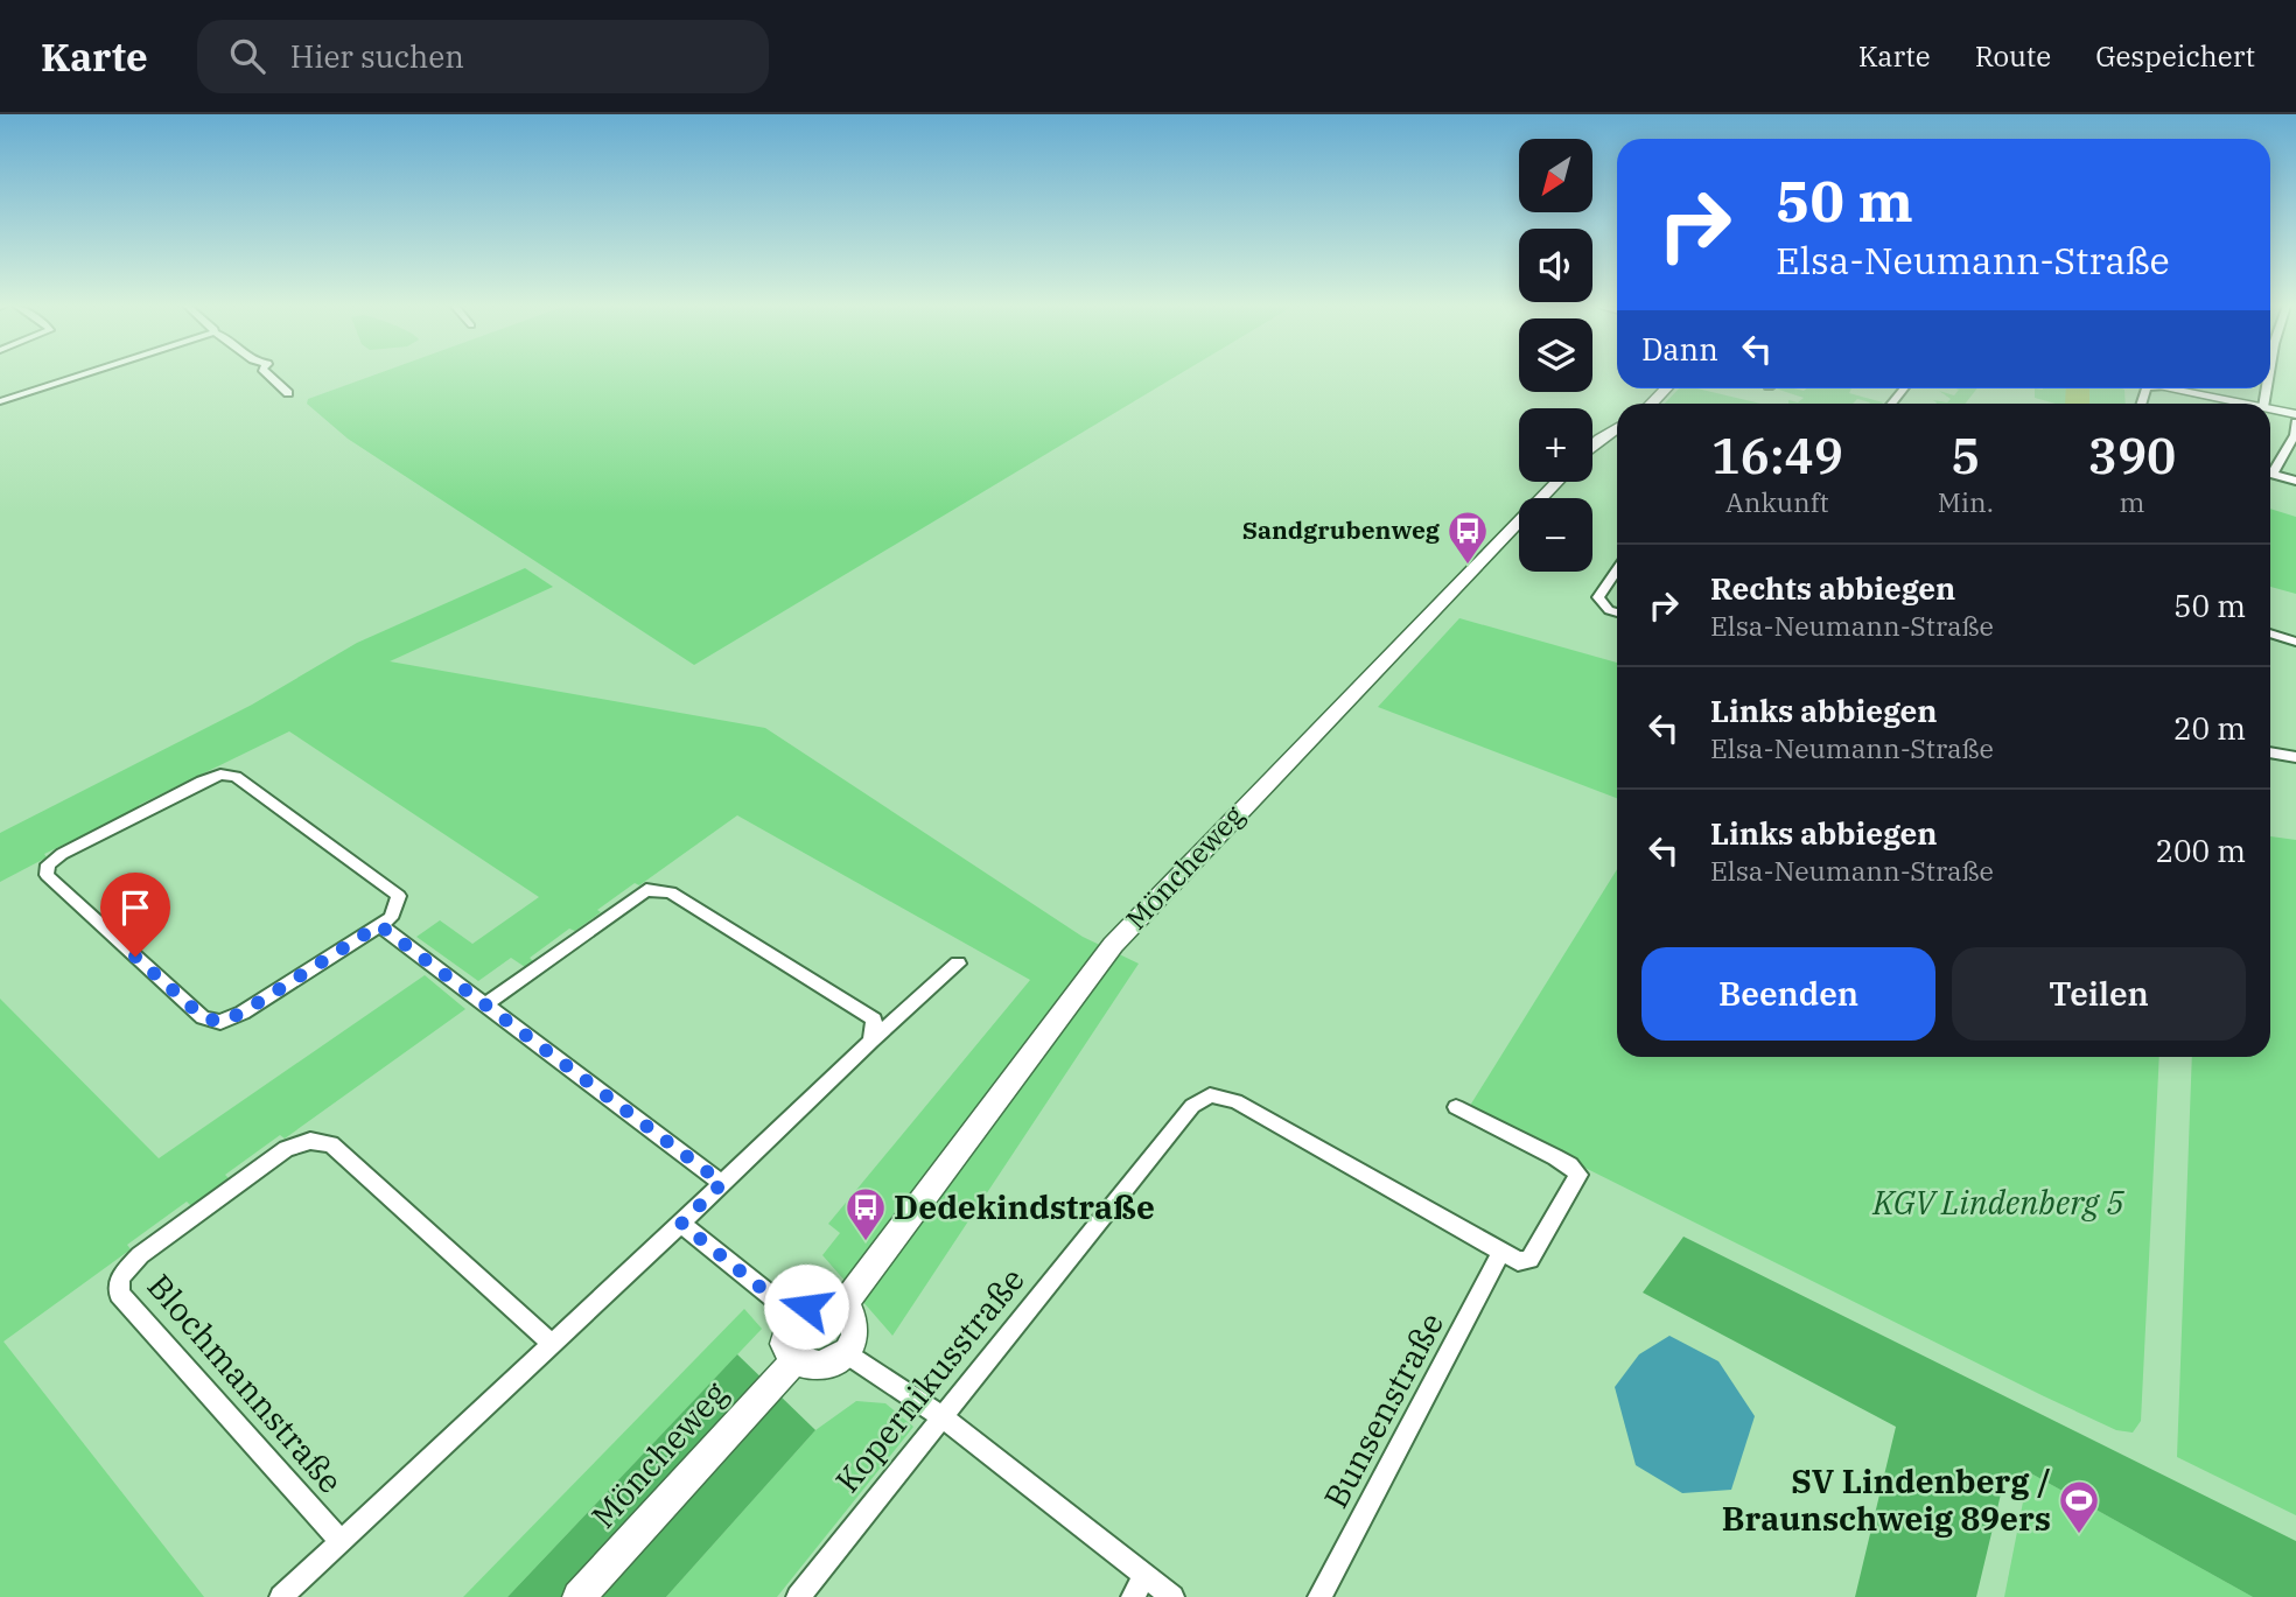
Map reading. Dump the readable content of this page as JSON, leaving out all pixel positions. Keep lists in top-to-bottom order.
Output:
{
  "streets": {
    "main road": ["Möncheweg"],
    "street": ["Kopernikusstraße", "Blochmannstraße", "Bunsenstraße"]
  },
  "crossings": [
    ["Kopernikusstraße", "Bunsenstraße"]
  ],
  "parks": ["KGV Lindenberg 5"],
  "places": {
    "bus stop": ["Sandgrubenweg", "Dedekindstraße"],
    "sports": ["SV Lindenberg / Braunschweig 89ers"]
  },
  "north": "bottom left",
  "page": {
    "header": "Karte",
    "search": "Hier suchen",
    "nav": ["Karte", "Route", "Gespeichert"],
    "map_buttons": ["+", "−"],
    "turn": ["50 m", "Elsa-Neumann-Straße"],
    "then": "Dann",
    "eta": [
      "16:49",
      "Ankunft",
      "5",
      "Min.",
      "390",
      "m"
    ],
    "list": [
      {
        "name": "Rechts abbiegen",
        "note": "Elsa-Neumann-Straße",
        "value": "50 m"
      },
      {
        "name": "Links abbiegen",
        "note": "Elsa-Neumann-Straße",
        "value": "20 m"
      },
      {
        "name": "Links abbiegen",
        "note": "Elsa-Neumann-Straße",
        "value": "200 m"
      }
    ],
    "buttons": ["Beenden", "Teilen"]
  }
}
